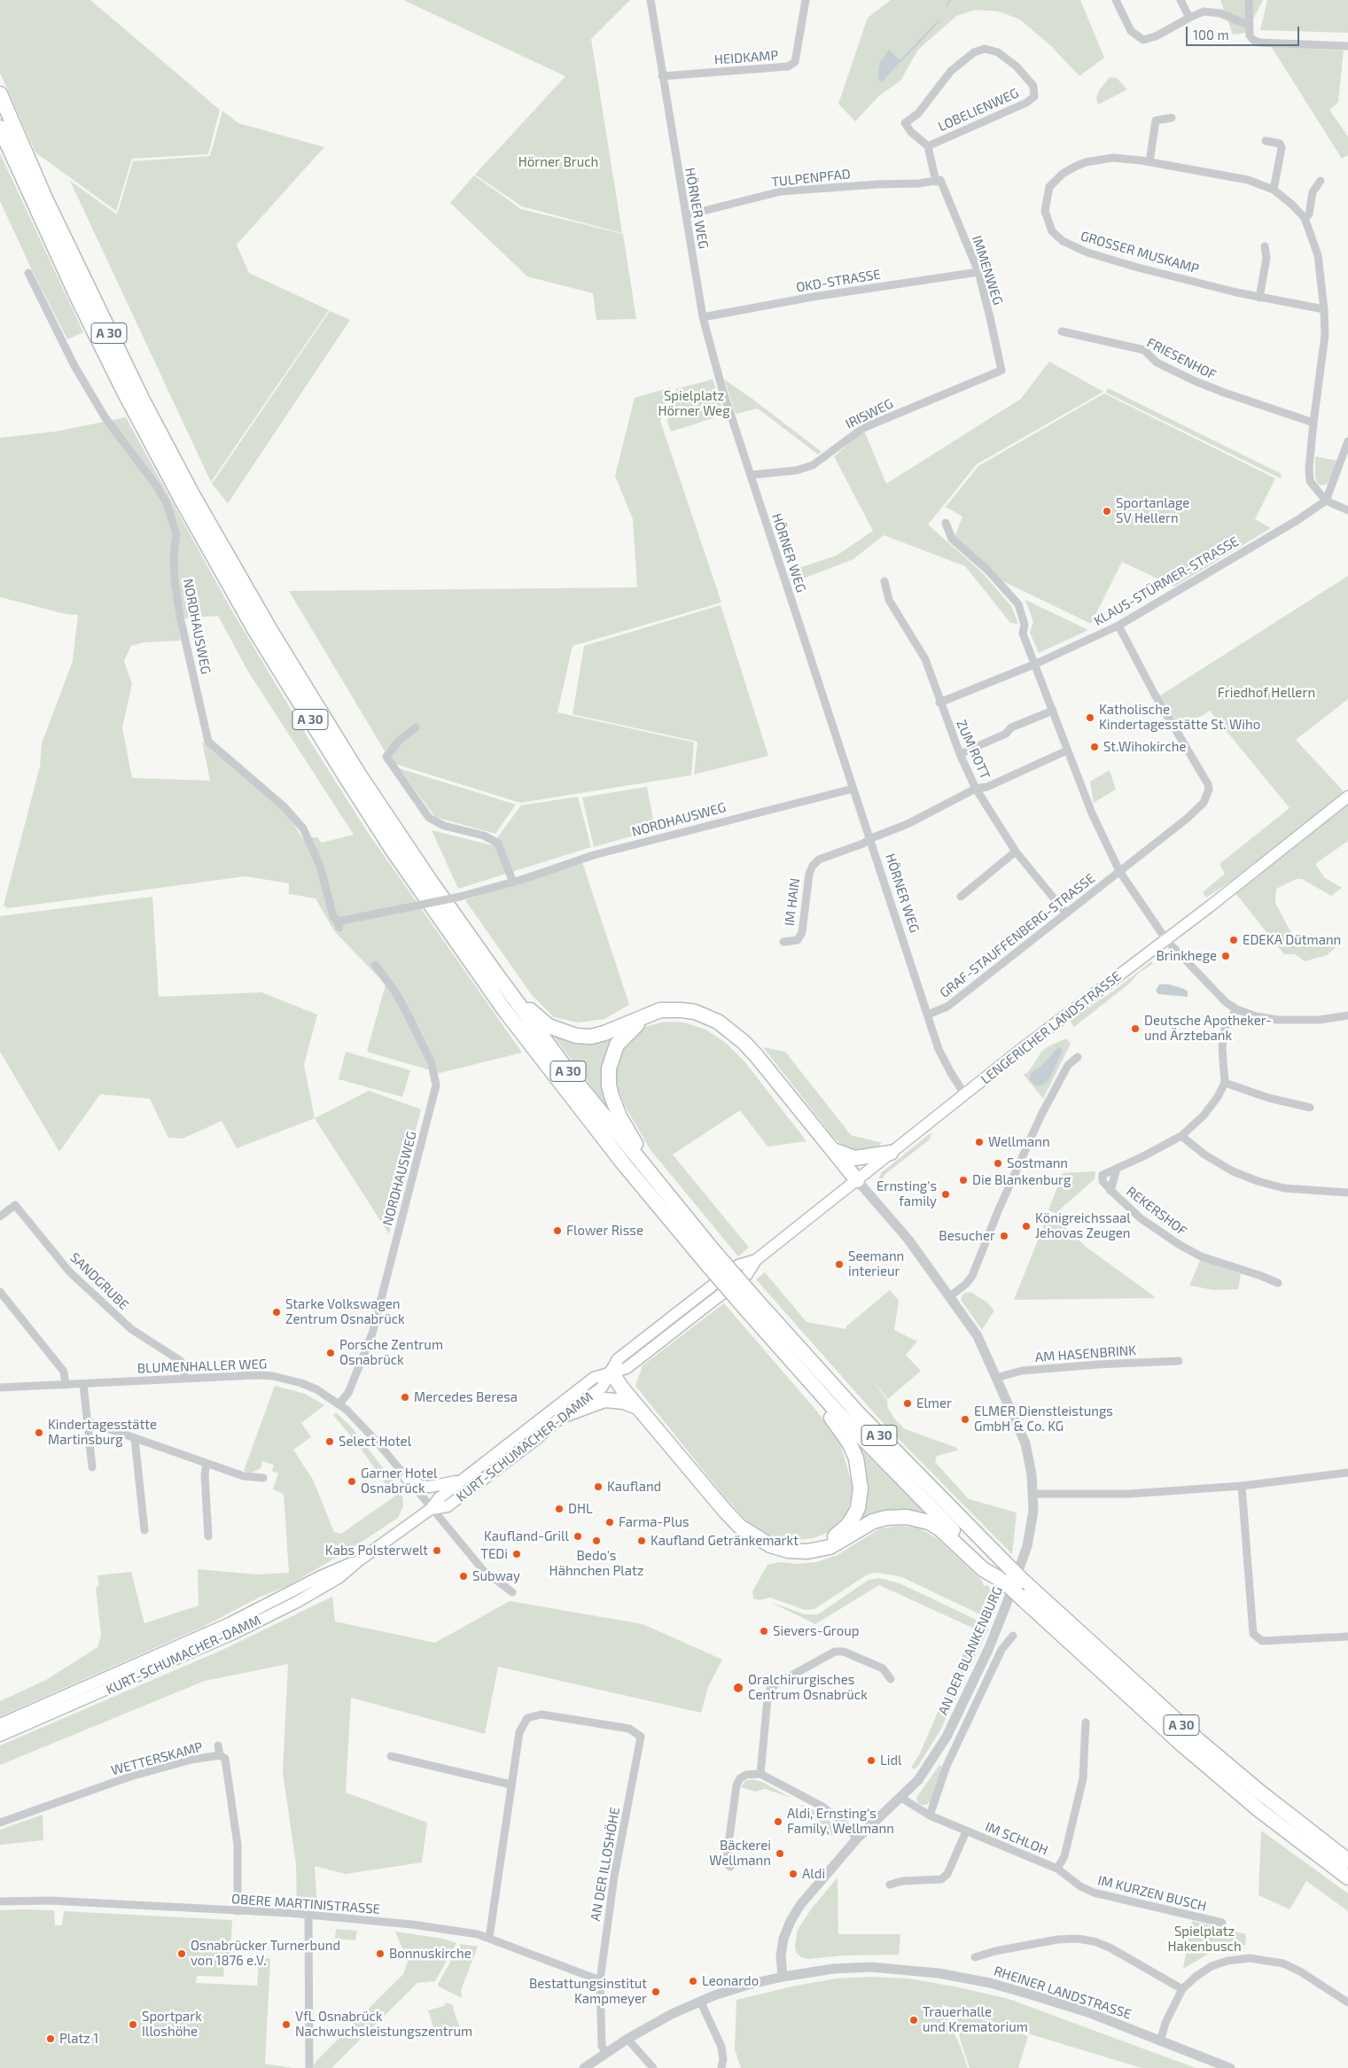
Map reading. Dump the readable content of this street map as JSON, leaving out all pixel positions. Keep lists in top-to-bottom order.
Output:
{
  "streets": {
    "highway": ["A 30"],
    "main road": ["LENGERICHER LANDSTRASSE", "KURT-SCHUMACHER-DAMM"],
    "street": [
      "HEIDKAMP",
      "LOBELIENWEG",
      "TULPENPFAD",
      "HÖRNER WEG",
      "GROSSER MUSKAMP",
      "IMMENWEG",
      "OKD-STRASSE",
      "FRIESENHOF",
      "IRISWEG",
      "KLAUS-STÜRMER-STRASSE",
      "NORDHAUSWEG",
      "ZUM ROTT",
      "IM HAIN",
      "GRAF-STAUFFENBERG-STRASSE",
      "REKERSHOF",
      "SANDGRUBE",
      "AM HASENBRINK",
      "BLUMENHALLER WEG",
      "AN DER BLANKENBURG",
      "WETTERSKAMP",
      "IM SCHLOH",
      "AN DER ILLOSHÖHE",
      "IM KURZEN BUSCH",
      "OBERE MARTINISTRASSE",
      "RHEINER LANDSTRASSE"
    ]
  },
  "crossings": [
    ["HEIDKAMP", "HÖRNER WEG"],
    ["LOBELIENWEG", "TULPENPFAD"],
    ["LOBELIENWEG", "IMMENWEG"],
    ["TULPENPFAD", "HÖRNER WEG"],
    ["TULPENPFAD", "IMMENWEG"],
    ["HÖRNER WEG", "OKD-STRASSE"],
    ["HÖRNER WEG", "IRISWEG"],
    ["HÖRNER WEG", "NORDHAUSWEG"],
    ["HÖRNER WEG", "IM HAIN"],
    ["HÖRNER WEG", "GRAF-STAUFFENBERG-STRASSE"],
    ["HÖRNER WEG", "LENGERICHER LANDSTRASSE"],
    ["GROSSER MUSKAMP", "FRIESENHOF"],
    ["GROSSER MUSKAMP", "KLAUS-STÜRMER-STRASSE"],
    ["IMMENWEG", "OKD-STRASSE"],
    ["IMMENWEG", "IRISWEG"],
    ["KLAUS-STÜRMER-STRASSE", "ZUM ROTT"],
    ["KLAUS-STÜRMER-STRASSE", "GRAF-STAUFFENBERG-STRASSE"],
    ["NORDHAUSWEG", "BLUMENHALLER WEG"],
    ["ZUM ROTT", "GRAF-STAUFFENBERG-STRASSE"],
    ["LENGERICHER LANDSTRASSE", "KURT-SCHUMACHER-DAMM"],
    ["LENGERICHER LANDSTRASSE", "AN DER BLANKENBURG"],
    ["SANDGRUBE", "BLUMENHALLER WEG"],
    ["AM HASENBRINK", "AN DER BLANKENBURG"],
    ["BLUMENHALLER WEG", "KURT-SCHUMACHER-DAMM"],
    ["AN DER BLANKENBURG", "IM SCHLOH"],
    ["AN DER BLANKENBURG", "RHEINER LANDSTRASSE"],
    ["WETTERSKAMP", "OBERE MARTINISTRASSE"],
    ["IM SCHLOH", "IM KURZEN BUSCH"],
    ["AN DER ILLOSHÖHE", "OBERE MARTINISTRASSE"],
    ["AN DER ILLOSHÖHE", "RHEINER LANDSTRASSE"]
  ],
  "parks": [
    "Hörner Bruch",
    "Spielplatz Hörner Weg",
    "Friedhof Hellern",
    "Spielplatz Hakenbusch"
  ],
  "places": [
    "Sportanlage SV Hellern",
    "Katholische Kindertagesstätte St. Wiho",
    "St.Wihokirche",
    "EDEKA Dütmann",
    "Brinkhege",
    "Deutsche Apotheker- und Ärztebank",
    "Wellmann",
    "Sostmann",
    "Die Blankenburg",
    "Ernsting's family",
    "Königreichssaal Jehovas Zeugen",
    "Flower Risse",
    "Besucher",
    "Seemann interieur",
    "Starke Volkswagen Zentrum Osnabrück",
    "Porsche Zentrum Osnabrück",
    "Mercedes Beresa",
    "Elmer",
    "ELMER Dienstleistungs GmbH & Co. KG",
    "Kindertagesstätte Martinsburg",
    "Select Hotel",
    "Garner Hotel Osnabrück",
    "Kaufland",
    "DHL",
    "Farma-Plus",
    "Kaufland-Grill",
    "Bedo's Hähnchen Platz",
    "Kaufland Getränkemarkt",
    "Kabs Polsterwelt",
    "TEDi",
    "Subway",
    "Sievers-Group",
    "Oralchirurgisches Centrum Osnabrück",
    "Lidl",
    "Aldi, Ernsting's Family, Wellmann",
    "Bäckerei Wellmann",
    "Aldi",
    "Osnabrücker Turnerbund von 1876 e.V.",
    "Bonnuskirche",
    "Leonardo",
    "Bestattungsinstitut Kampmeyer",
    "Trauerhalle und Krematorium",
    "Sportpark Illoshöhe",
    "VfL Osnabrück Nachwuchsleistungszentrum",
    "Platz 1"
  ],
  "scale_bar": "100 m"
}
